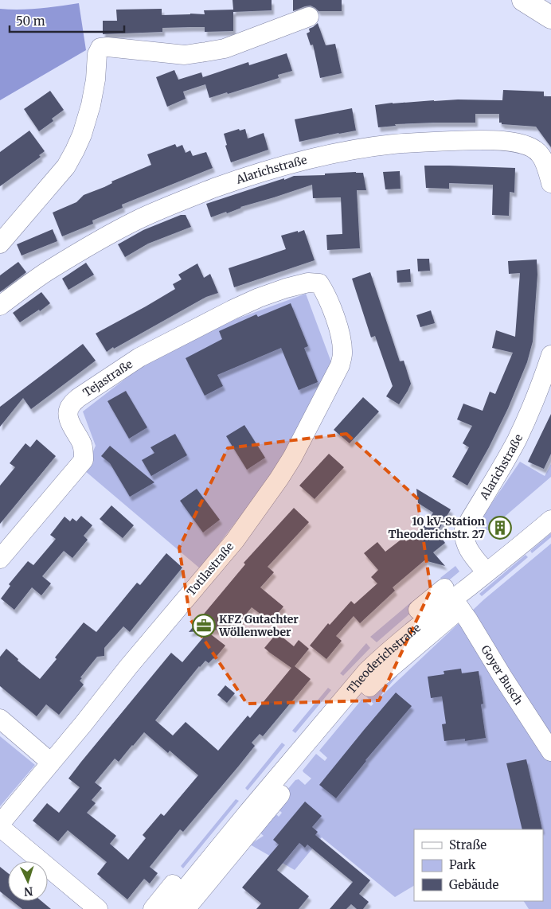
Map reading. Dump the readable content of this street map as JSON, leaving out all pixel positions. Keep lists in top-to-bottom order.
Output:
{
  "streets": {
    "street": [
      "Alarichstraße",
      "Tejastraße",
      "Totilastraße",
      "Theoderichstraße",
      "Goyer Busch"
    ]
  },
  "crossings": [
    ["Alarichstraße", "Theoderichstraße"],
    ["Tejastraße", "Totilastraße"],
    ["Theoderichstraße", "Goyer Busch"]
  ],
  "places": {
    "building": ["10 kV-Station Theoderichstr. 27"],
    "office": ["KFZ Gutachter Wöllenweber"]
  },
  "legend": ["Straße", "Park", "Gebäude"],
  "scale_bar": "50 m",
  "north": "bottom"
}
